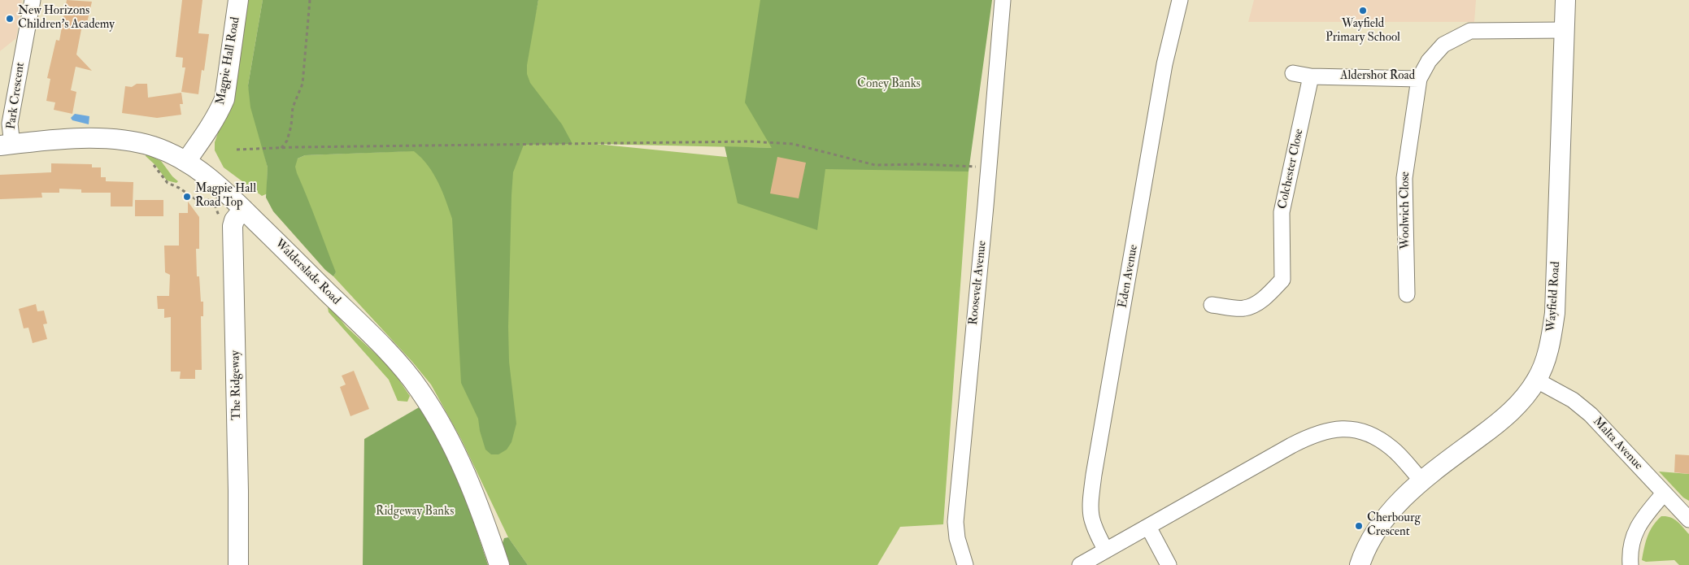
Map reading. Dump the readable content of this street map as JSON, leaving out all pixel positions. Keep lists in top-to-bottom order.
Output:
{
  "streets": {
    "street": [
      "Magpie Hall Road",
      "Aldershot Road",
      "Park Crescent",
      "Colchester Close",
      "Woolwich Close",
      "Walderslade Road",
      "Eden Avenue",
      "Roosevelt Avenue",
      "Wayfield Road",
      "The Ridgeway",
      "Malta Avenue"
    ]
  },
  "crossings": [
    ["Magpie Hall Road", "Walderslade Road"],
    ["Aldershot Road", "Colchester Close"],
    ["Aldershot Road", "Woolwich Close"],
    ["Aldershot Road", "Wayfield Road"],
    ["Park Crescent", "Walderslade Road"],
    ["Walderslade Road", "The Ridgeway"],
    ["Wayfield Road", "Malta Avenue"]
  ],
  "parks": ["Coney Banks", "Ridgeway Banks"],
  "places": [
    "Wayfield Primary School",
    "New Horizons Children's Academy",
    "Magpie Hall Road Top",
    "Cherbourg Crescent"
  ]
}
